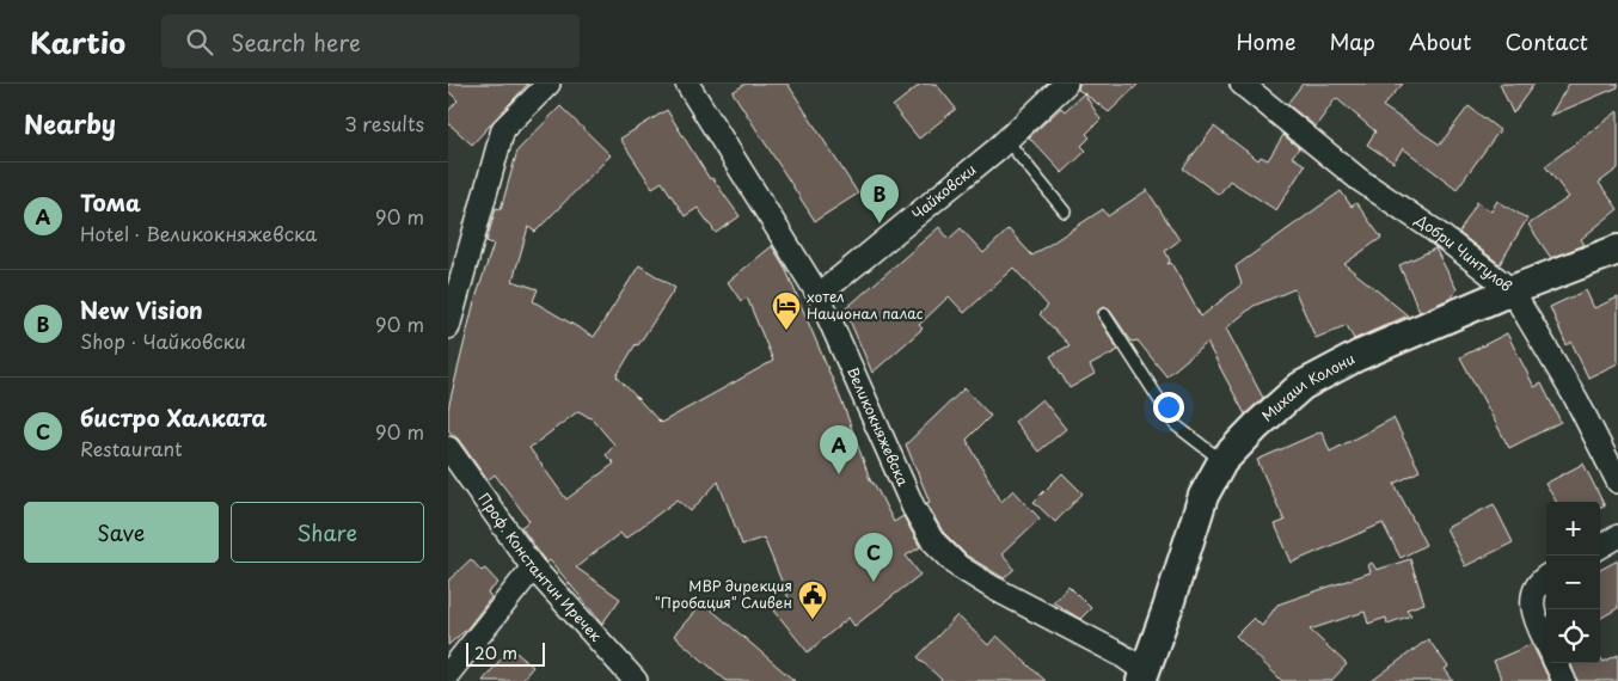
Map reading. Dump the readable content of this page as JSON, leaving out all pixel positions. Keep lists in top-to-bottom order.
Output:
{
  "streets": {
    "street": [
      "Чайковски",
      "Добри Чинтулов",
      "Михаил Колони",
      "Великокняжевска",
      "Проф. Константин Иречек"
    ]
  },
  "crossings": [
    ["Чайковски", "Великокняжевска"],
    ["Добри Чинтулов", "Михаил Колони"],
    ["Михаил Колони", "Великокняжевска"]
  ],
  "places": {
    "hotel": ["хотел Национал палас"],
    "public building": ["МВР дирекция \"Пробация\" Сливен"]
  },
  "scale_bar": "20 m",
  "page": {
    "header": "Kartio",
    "search": "Search here",
    "nav": [
      "Home",
      "Map",
      "About",
      "Contact"
    ],
    "heading": ["Nearby", "3 results"],
    "list": [
      {
        "mark": "A",
        "name": "Тома",
        "note": "Hotel · Великокняжевска",
        "value": "90 m"
      },
      {
        "mark": "B",
        "name": "New Vision",
        "note": "Shop · Чайковски",
        "value": "90 m"
      },
      {
        "mark": "C",
        "name": "бистро Халката",
        "note": "Restaurant",
        "value": "90 m"
      }
    ],
    "pins": ["B", "A", "C"],
    "buttons": ["Save", "Share"],
    "map_buttons": ["+", "−"],
    "scale": "20 m"
  }
}
